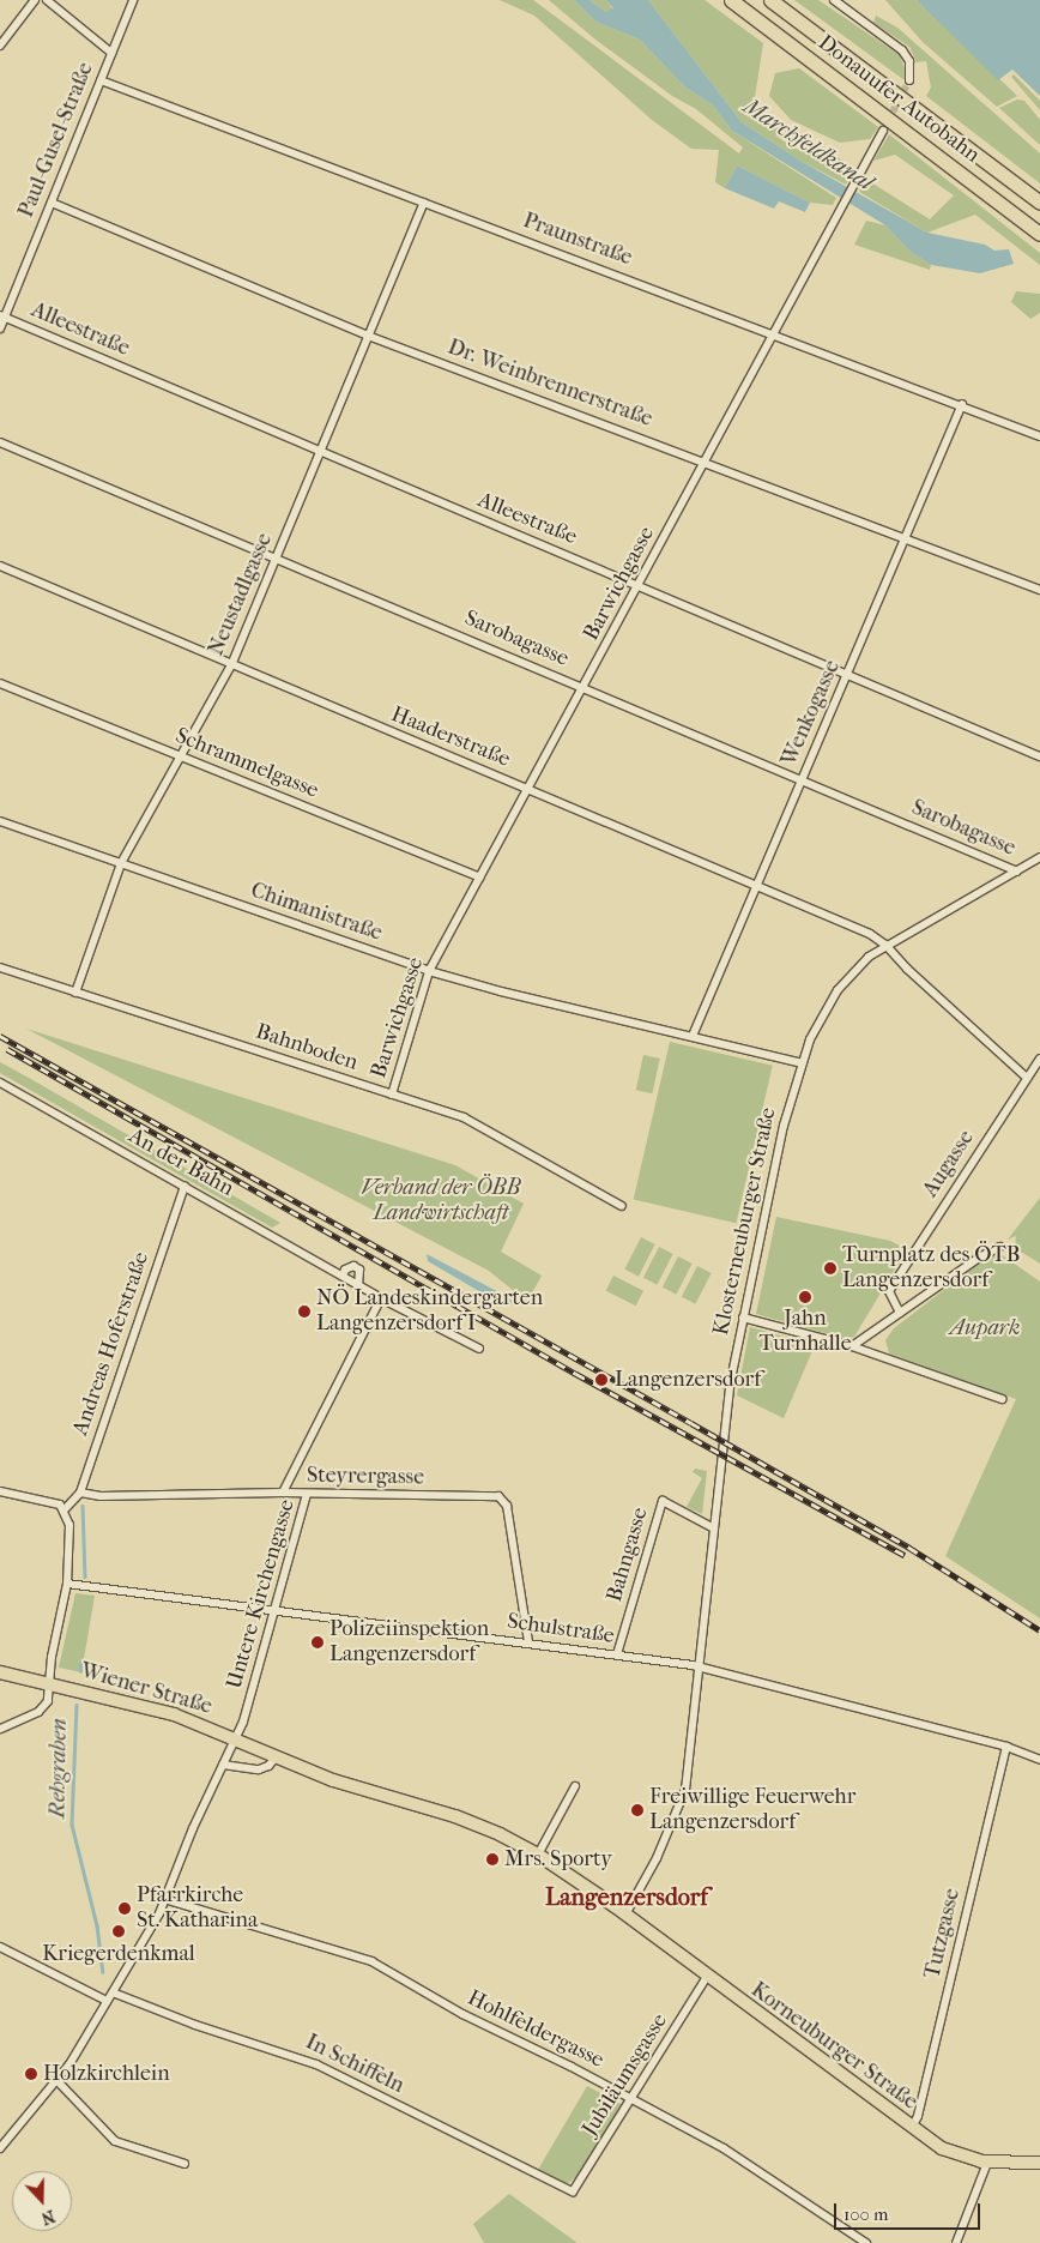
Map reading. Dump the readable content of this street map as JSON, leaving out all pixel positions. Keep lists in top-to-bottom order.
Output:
{
  "streets": {
    "highway": ["Donauufer Autobahn"],
    "main road": ["Wiener Straße", "Korneuburger Straße"],
    "street": [
      "Paul-Gusel-Straße",
      "Praunstraße",
      "Alleestraße",
      "Dr. Weinbrennerstraße",
      "Barwichgasse",
      "Neustadlgasse",
      "Sarobagasse",
      "Wenkogasse",
      "Haaderstraße",
      "Schrammelgasse",
      "Chimanistraße",
      "Bahnboden",
      "An der Bahn",
      "Augasse",
      "Klosterneuburger Straße",
      "Andreas Hoferstraße",
      "Steyrergasse",
      "Bahngasse",
      "Untere Kirchengasse",
      "Schulstraße",
      "Tutzgasse",
      "Hohlfeldergasse",
      "In Schiffeln",
      "Jubiläumsgasse"
    ]
  },
  "crossings": [
    ["Paul-Gusel-Straße", "Praunstraße"],
    ["Paul-Gusel-Straße", "Alleestraße"],
    ["Paul-Gusel-Straße", "Dr. Weinbrennerstraße"],
    ["Praunstraße", "Barwichgasse"],
    ["Praunstraße", "Neustadlgasse"],
    ["Praunstraße", "Wenkogasse"],
    ["Alleestraße", "Barwichgasse"],
    ["Alleestraße", "Neustadlgasse"],
    ["Alleestraße", "Wenkogasse"],
    ["Dr. Weinbrennerstraße", "Barwichgasse"],
    ["Dr. Weinbrennerstraße", "Neustadlgasse"],
    ["Dr. Weinbrennerstraße", "Wenkogasse"],
    ["Barwichgasse", "Sarobagasse"],
    ["Barwichgasse", "Haaderstraße"],
    ["Barwichgasse", "Schrammelgasse"],
    ["Barwichgasse", "Chimanistraße"],
    ["Barwichgasse", "Bahnboden"],
    ["Neustadlgasse", "Sarobagasse"],
    ["Neustadlgasse", "Haaderstraße"],
    ["Neustadlgasse", "Schrammelgasse"],
    ["Neustadlgasse", "Chimanistraße"],
    ["Neustadlgasse", "Bahnboden"],
    ["Sarobagasse", "Wenkogasse"],
    ["Sarobagasse", "Klosterneuburger Straße"],
    ["Wenkogasse", "Haaderstraße"],
    ["Wenkogasse", "Chimanistraße"],
    ["Haaderstraße", "Klosterneuburger Straße"],
    ["Chimanistraße", "Klosterneuburger Straße"],
    ["An der Bahn", "Andreas Hoferstraße"],
    ["An der Bahn", "Untere Kirchengasse"],
    ["Klosterneuburger Straße", "Bahngasse"],
    ["Klosterneuburger Straße", "Schulstraße"],
    ["Klosterneuburger Straße", "Wiener Straße"],
    ["Klosterneuburger Straße", "Korneuburger Straße"],
    ["Andreas Hoferstraße", "Steyrergasse"],
    ["Steyrergasse", "Untere Kirchengasse"],
    ["Steyrergasse", "Schulstraße"],
    ["Bahngasse", "Schulstraße"],
    ["Untere Kirchengasse", "Schulstraße"],
    ["Untere Kirchengasse", "Wiener Straße"],
    ["Untere Kirchengasse", "Hohlfeldergasse"],
    ["Untere Kirchengasse", "In Schiffeln"],
    ["Schulstraße", "Tutzgasse"],
    ["Wiener Straße", "Korneuburger Straße"],
    ["Tutzgasse", "Korneuburger Straße"],
    ["Hohlfeldergasse", "Jubiläumsgasse"],
    ["Korneuburger Straße", "Jubiläumsgasse"],
    ["In Schiffeln", "Jubiläumsgasse"]
  ],
  "districts": ["Langenzersdorf"],
  "water": ["Marchfeldkanal", "Rehgraben"],
  "parks": ["Verband der ÖBB Landwirtschaft", "Aupark"],
  "places": [
    "Turnplatz des ÖTB Langenzersdorf",
    "Jahn Turnhalle",
    "NÖ Landeskindergarten Langenzersdorf I",
    "Langenzersdorf",
    "Polizeiinspektion Langenzersdorf",
    "Freiwillige Feuerwehr Langenzersdorf",
    "Mrs. Sporty",
    "Pfarrkirche St. Katharina",
    "Kriegerdenkmal",
    "Holzkirchlein"
  ],
  "scale_bar": "100 m",
  "north": "bottom"
}
